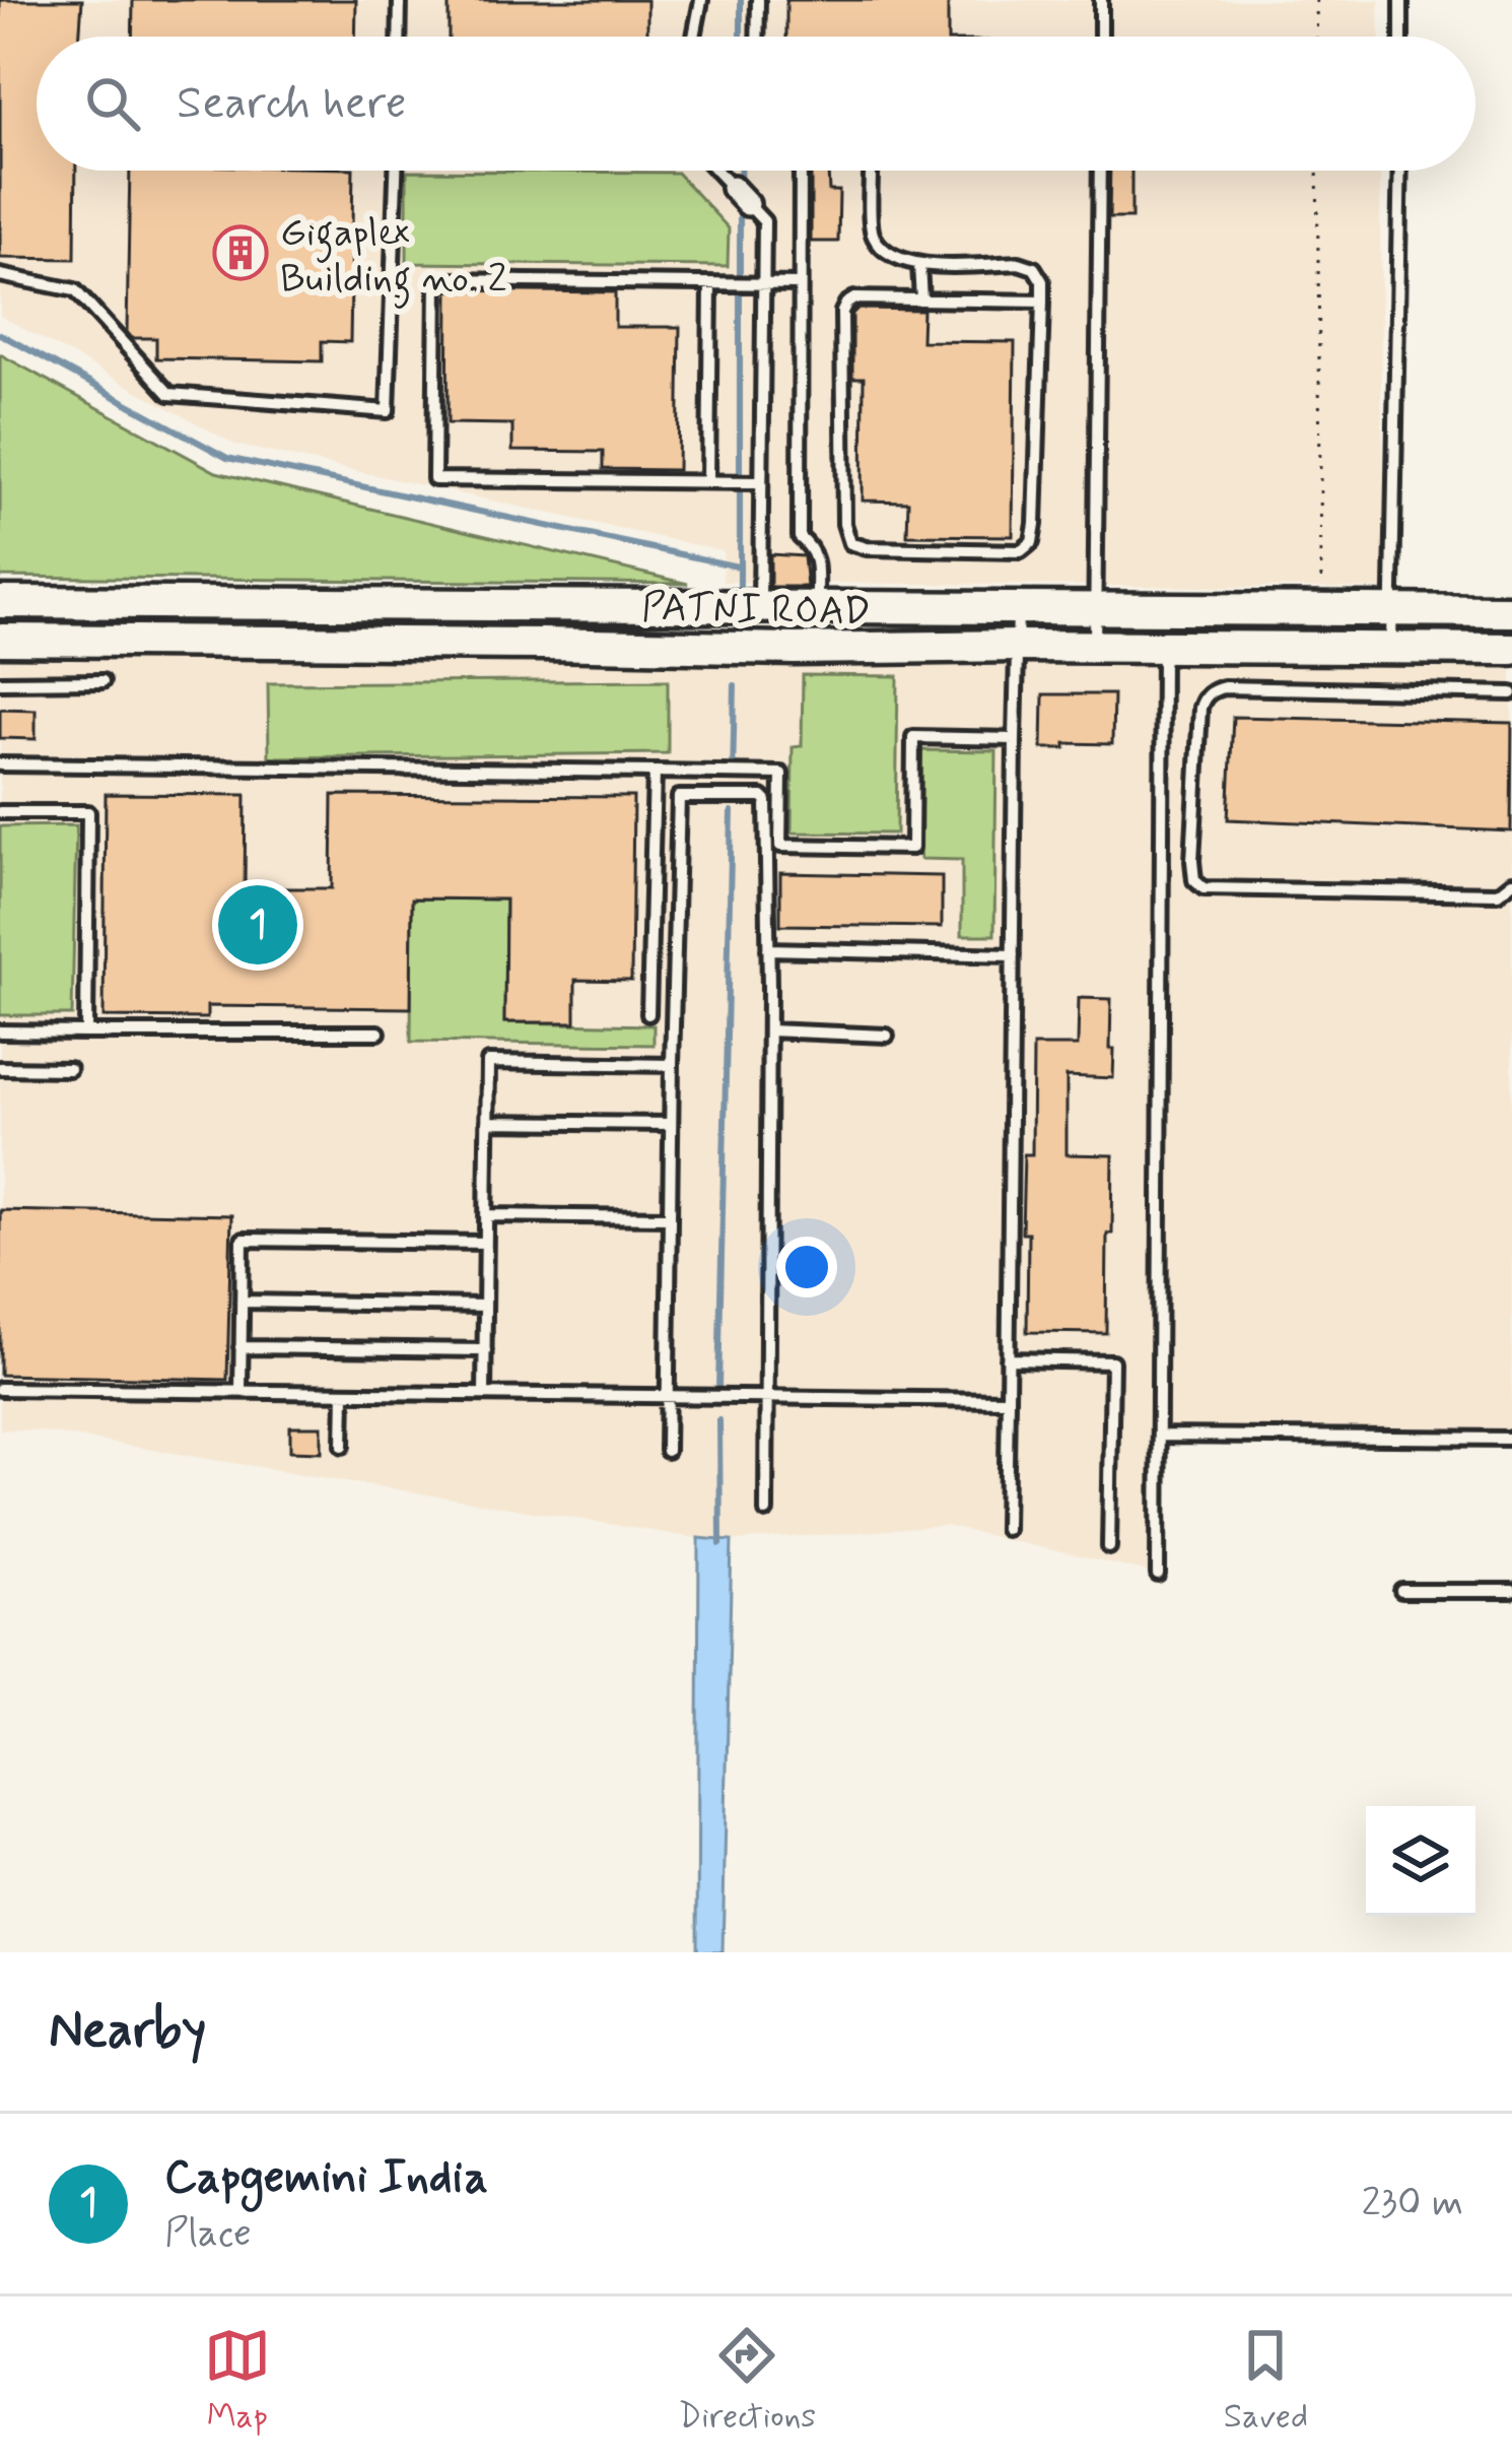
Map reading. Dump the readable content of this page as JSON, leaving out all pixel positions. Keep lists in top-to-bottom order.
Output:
{
  "streets": {
    "main road": ["PATNI ROAD"]
  },
  "places": {
    "building": ["Gigaplex Building no. 2"]
  },
  "page": {
    "search": "Search here",
    "pins": "1",
    "heading": "Nearby",
    "list": [
      {
        "mark": "1",
        "name": "Capgemini India",
        "note": "Place",
        "value": "230 m"
      }
    ],
    "nav": ["Map", "Directions", "Saved"]
  }
}
